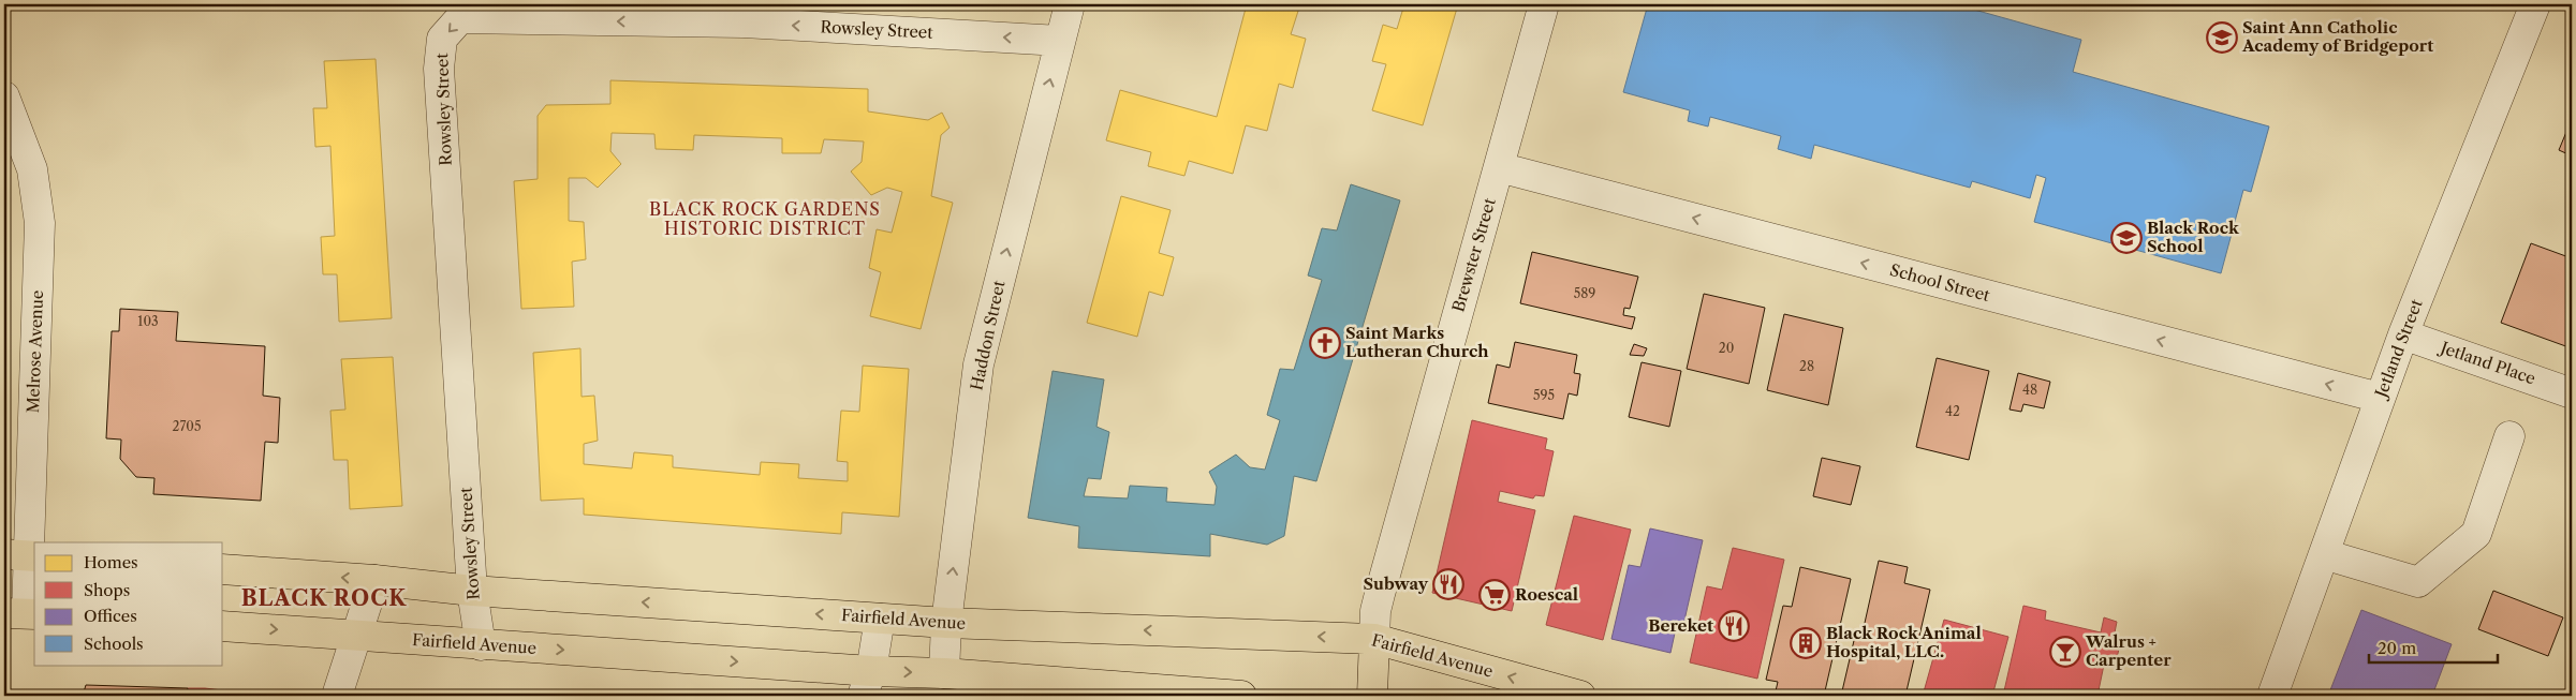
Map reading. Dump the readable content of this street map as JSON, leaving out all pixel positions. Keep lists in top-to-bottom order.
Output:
{
  "streets": {
    "main road": ["Brewster Street", "Fairfield Avenue"],
    "street": [
      "Rowsley Street",
      "School Street",
      "Haddon Street",
      "Jetland Street",
      "Melrose Avenue",
      "Jetland Place"
    ]
  },
  "crossings": [
    ["Rowsley Street", "Haddon Street"],
    ["Rowsley Street", "Fairfield Avenue"],
    ["Brewster Street", "School Street"],
    ["Brewster Street", "Fairfield Avenue"],
    ["School Street", "Jetland Street"],
    ["Haddon Street", "Fairfield Avenue"],
    ["Jetland Street", "Jetland Place"]
  ],
  "one_way": ["School Street", "Haddon Street"],
  "districts": ["BLACK ROCK GARDENS HISTORIC DISTRICT", "BLACK ROCK"],
  "places": {
    "school or university": ["Saint Ann Catholic Academy of Bridgeport", "Black Rock School"],
    "church": ["Saint Marks Lutheran Church"],
    "restaurant": ["Subway", "Bereket"],
    "supermarket": ["Roescal"],
    "building": ["Black Rock Animal Hospital, LLC."],
    "bar": ["Walrus + Carpenter"]
  },
  "house_numbers": [
    "589",
    "103",
    "20",
    "28",
    "48",
    "595",
    "42",
    "2705"
  ],
  "legend": [
    "Homes",
    "Shops",
    "Offices",
    "Schools"
  ],
  "scale_bar": "20 m"
}
